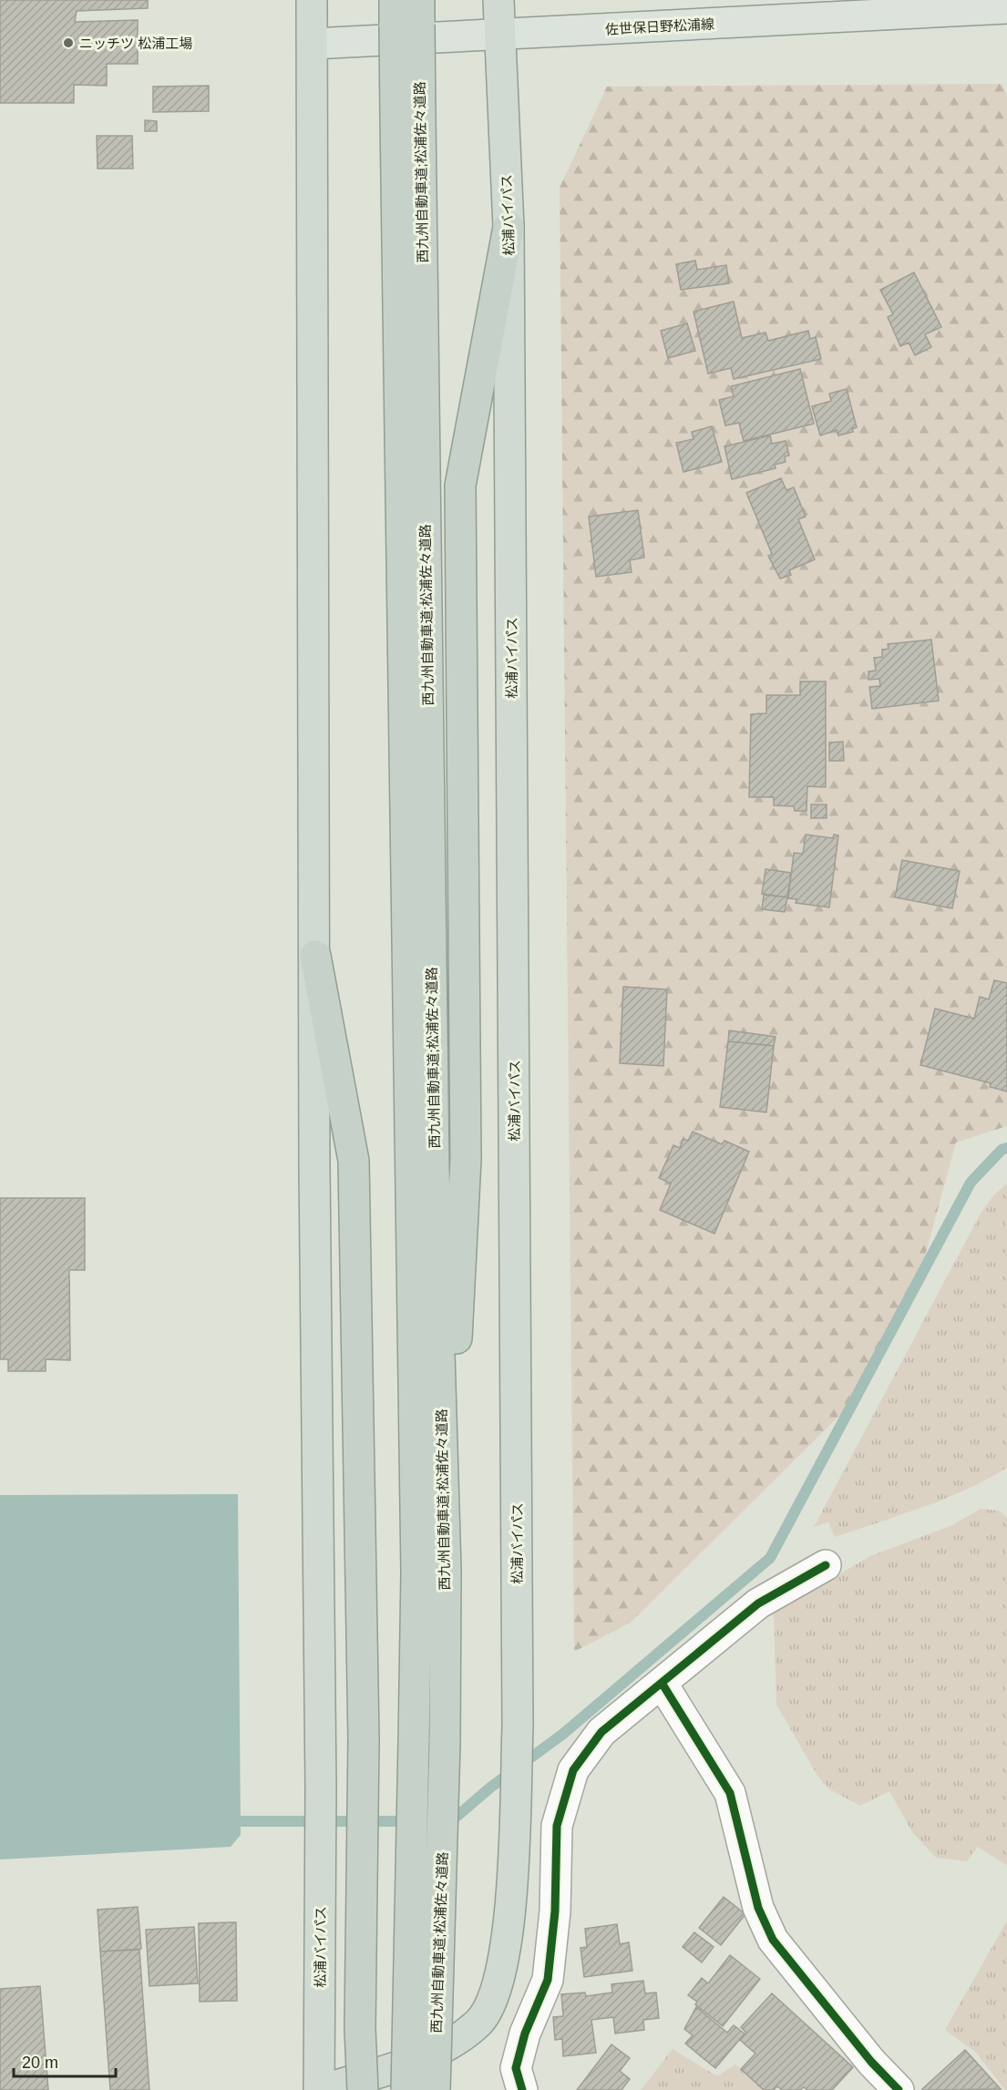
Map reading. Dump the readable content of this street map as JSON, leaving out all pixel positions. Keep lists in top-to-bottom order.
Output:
{
  "streets": {
    "highway": ["西九州自動車道;松浦佐々道路", "松浦バイパス"],
    "main road": ["佐世保日野松浦線"]
  },
  "crossings": [
    ["佐世保日野松浦線", "松浦バイパス"]
  ],
  "places": ["ニッチツ 松浦工場"],
  "scale_bar": "20 m"
}
